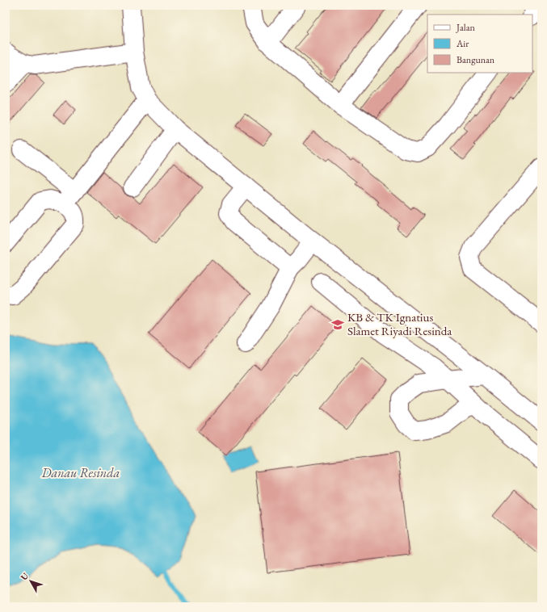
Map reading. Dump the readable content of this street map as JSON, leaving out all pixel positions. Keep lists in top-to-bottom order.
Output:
{
  "water": ["Danau Resinda"],
  "places": {
    "school or university": ["KB & TK Ignatius Slamet Riyadi Resinda"]
  },
  "legend": ["Jalan", "Air", "Bangunan"],
  "north": "top left"
}
